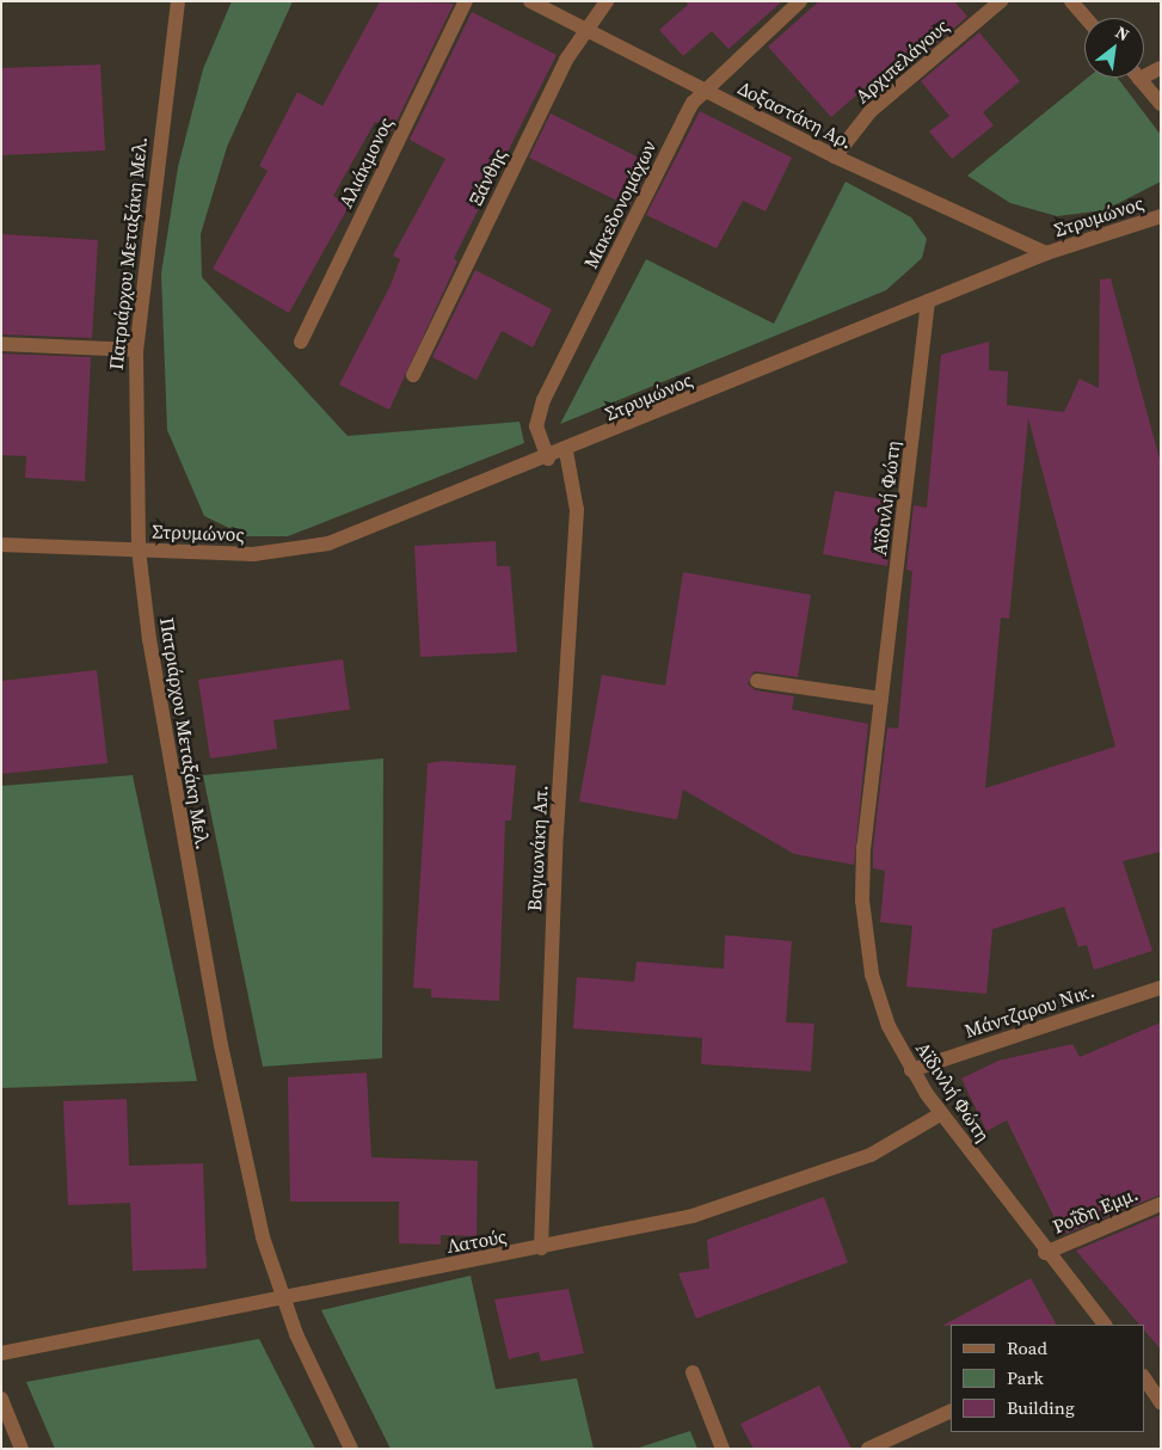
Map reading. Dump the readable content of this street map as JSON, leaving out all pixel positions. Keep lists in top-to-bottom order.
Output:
{
  "streets": {
    "street": [
      "Αρχιπελάγους",
      "Δοξαστάκη Αρ.",
      "Αλιάκμονος",
      "Ξάνθης",
      "Μακεδονομάχων",
      "Στρυμώνος",
      "Πατριάρχου Μεταξάκη Μελ.",
      "Αϊδινλή Φώτη",
      "Βαγιωνάκη Απ.",
      "Μάντζαρου Νικ.",
      "Ροΐδη Εμμ.",
      "Λατούς"
    ]
  },
  "crossings": [
    ["Αρχιπελάγους", "Δοξαστάκη Αρ."],
    ["Δοξαστάκη Αρ.", "Ξάνθης"],
    ["Δοξαστάκη Αρ.", "Μακεδονομάχων"],
    ["Δοξαστάκη Αρ.", "Στρυμώνος"],
    ["Μακεδονομάχων", "Στρυμώνος"],
    ["Στρυμώνος", "Πατριάρχου Μεταξάκη Μελ."],
    ["Στρυμώνος", "Αϊδινλή Φώτη"],
    ["Στρυμώνος", "Βαγιωνάκη Απ."],
    ["Πατριάρχου Μεταξάκη Μελ.", "Λατούς"],
    ["Αϊδινλή Φώτη", "Μάντζαρου Νικ."],
    ["Αϊδινλή Φώτη", "Ροΐδη Εμμ."],
    ["Αϊδινλή Φώτη", "Λατούς"],
    ["Βαγιωνάκη Απ.", "Λατούς"]
  ],
  "legend": ["Road", "Park", "Building"],
  "north": "top right"
}
